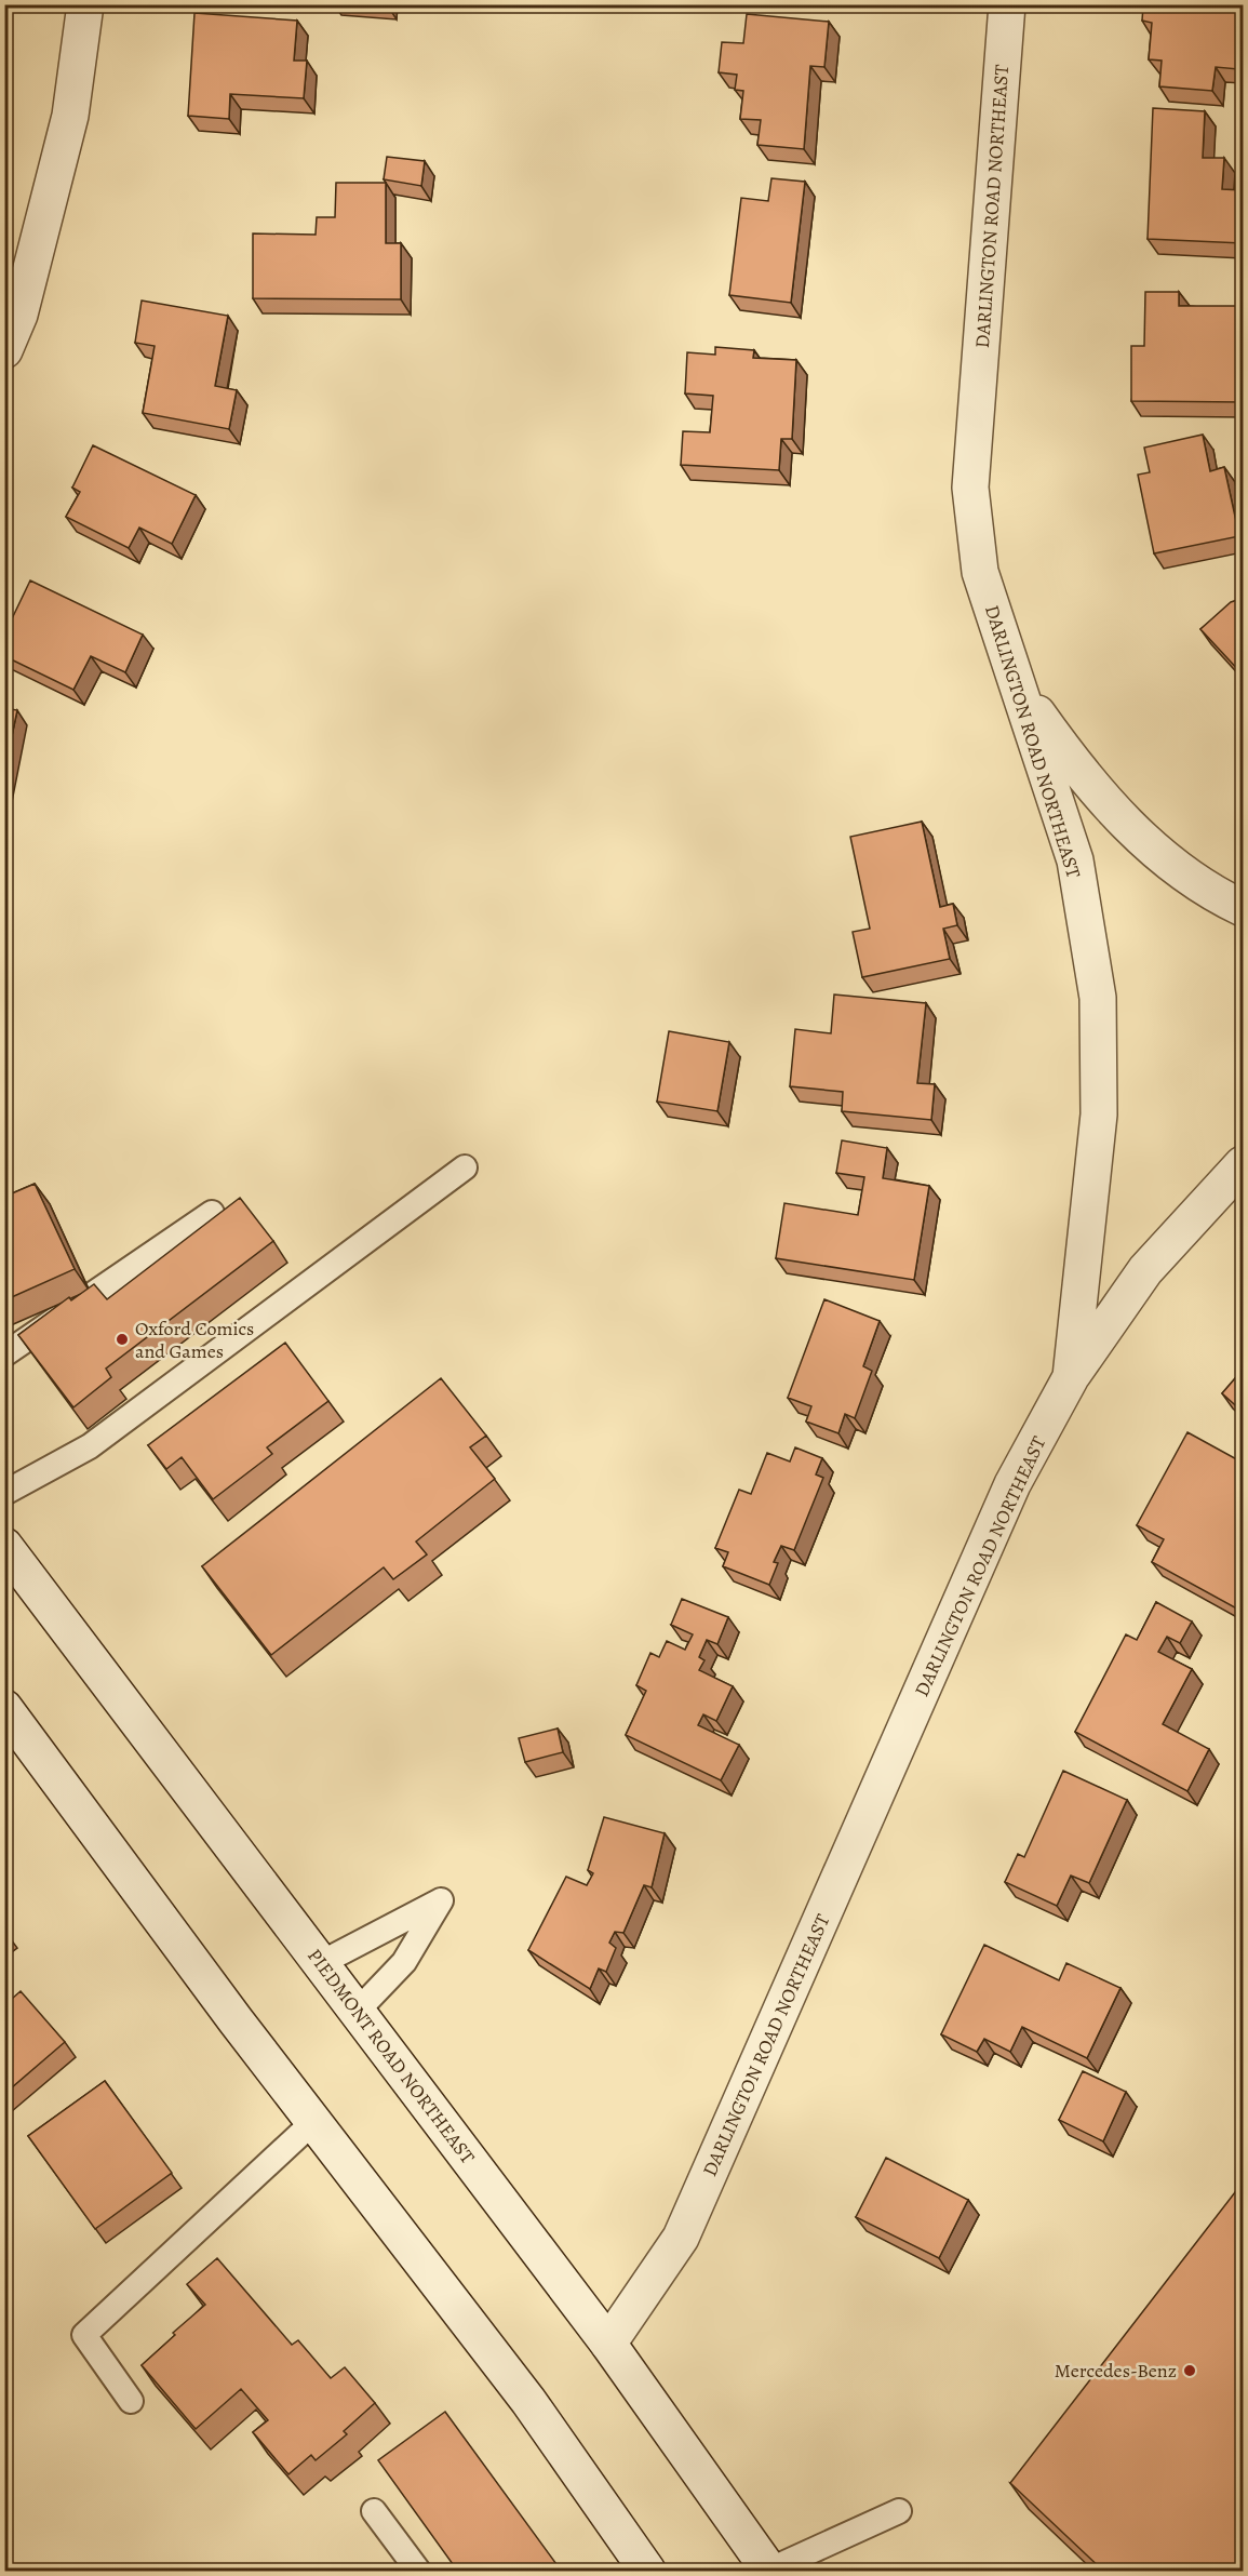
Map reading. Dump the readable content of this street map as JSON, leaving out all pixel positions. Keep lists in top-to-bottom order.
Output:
{
  "streets": {
    "street": ["DARLINGTON ROAD NORTHEAST", "PIEDMONT ROAD NORTHEAST"]
  },
  "crossings": [
    ["DARLINGTON ROAD NORTHEAST", "PIEDMONT ROAD NORTHEAST"]
  ],
  "places": ["Oxford Comics and Games", "Mercedes-Benz"]
}
